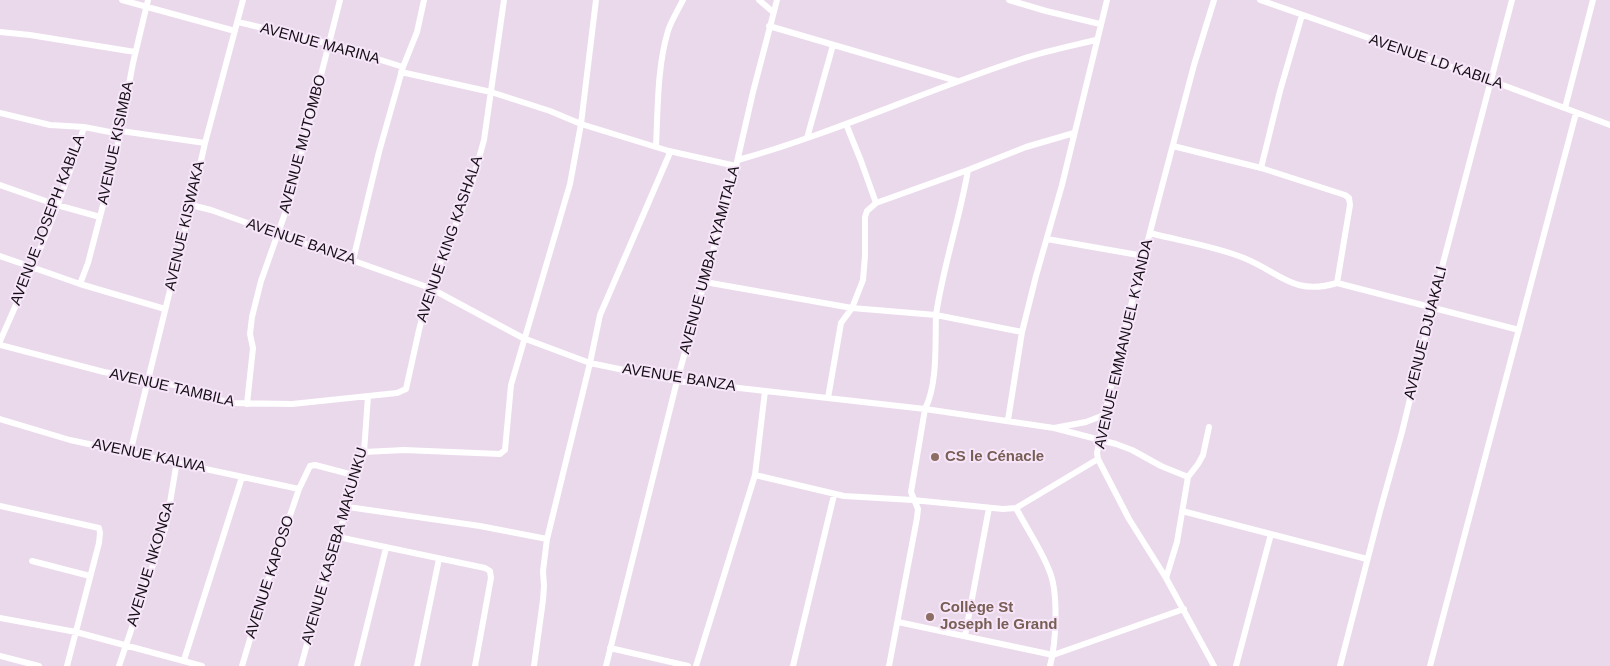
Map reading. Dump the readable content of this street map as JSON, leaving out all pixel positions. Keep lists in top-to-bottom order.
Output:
{
  "streets": {
    "street": [
      "AVENUE MARINA",
      "AVENUE LD KABILA",
      "AVENUE KISIMBA",
      "AVENUE MUTOMBO",
      "AVENUE JOSEPH KABILA",
      "AVENUE KISWAKA",
      "AVENUE KING KASHALA",
      "AVENUE BANZA",
      "AVENUE UMBA KYAMITALA",
      "AVENUE DJUAKALI",
      "AVENUE EMMANUEL KYANDA",
      "AVENUE TAMBILA",
      "AVENUE KALWA",
      "AVENUE KASEBA MAKUNKU",
      "AVENUE NKONGA",
      "AVENUE KAPOSO"
    ]
  },
  "crossings": [
    ["AVENUE MARINA", "AVENUE MUTOMBO"],
    ["AVENUE MARINA", "AVENUE KISWAKA"],
    ["AVENUE MARINA", "AVENUE KING KASHALA"],
    ["AVENUE MARINA", "AVENUE UMBA KYAMITALA"],
    ["AVENUE LD KABILA", "AVENUE DJUAKALI"],
    ["AVENUE MUTOMBO", "AVENUE BANZA"],
    ["AVENUE MUTOMBO", "AVENUE TAMBILA"],
    ["AVENUE KISWAKA", "AVENUE BANZA"],
    ["AVENUE KISWAKA", "AVENUE TAMBILA"],
    ["AVENUE KISWAKA", "AVENUE KALWA"],
    ["AVENUE KING KASHALA", "AVENUE BANZA"],
    ["AVENUE KING KASHALA", "AVENUE TAMBILA"],
    ["AVENUE BANZA", "AVENUE UMBA KYAMITALA"],
    ["AVENUE BANZA", "AVENUE EMMANUEL KYANDA"],
    ["AVENUE TAMBILA", "AVENUE KASEBA MAKUNKU"],
    ["AVENUE KALWA", "AVENUE NKONGA"],
    ["AVENUE KALWA", "AVENUE KAPOSO"],
    ["AVENUE KASEBA MAKUNKU", "AVENUE KAPOSO"]
  ],
  "places": ["CS le Cénacle", "Collège St Joseph le Grand"]
}
